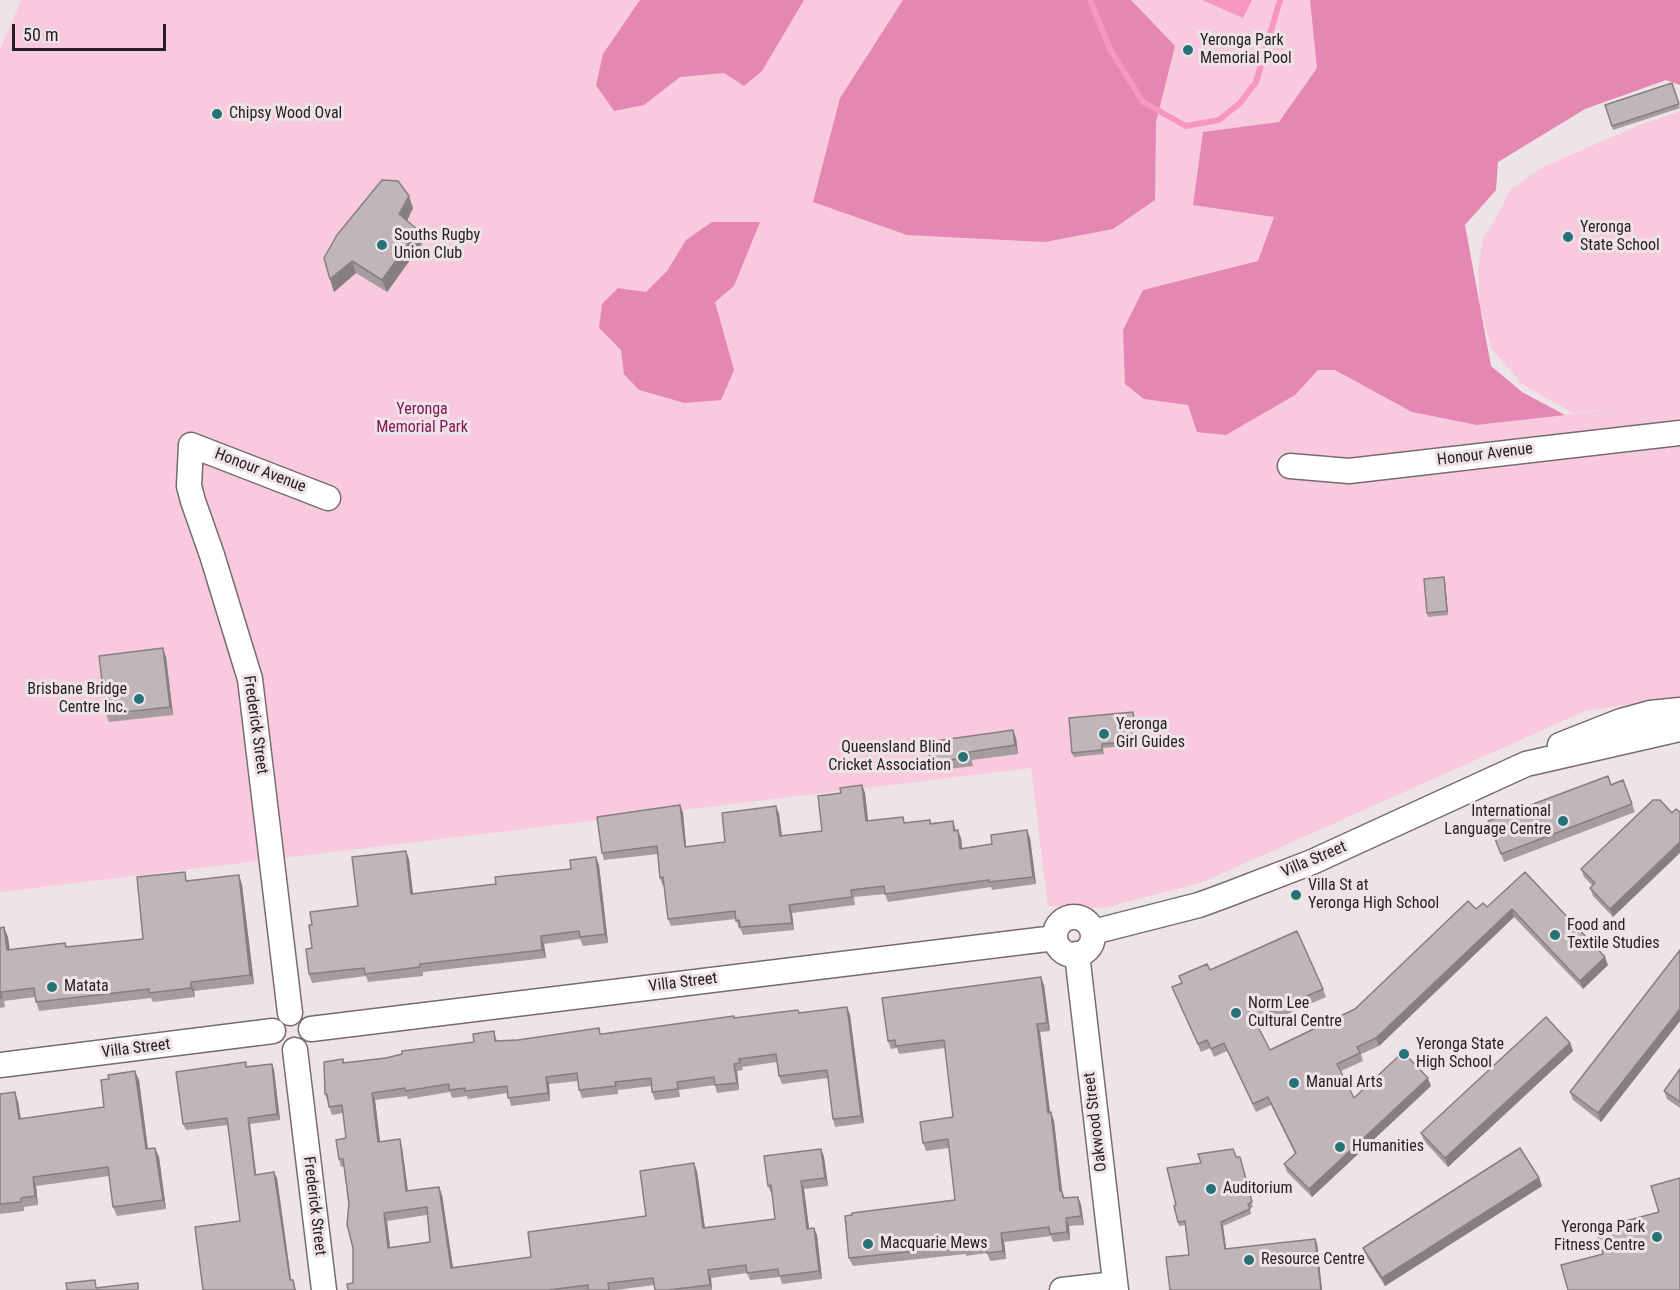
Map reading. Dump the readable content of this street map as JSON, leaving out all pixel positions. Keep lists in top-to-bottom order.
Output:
{
  "streets": {
    "street": [
      "Honour Avenue",
      "Frederick Street",
      "Villa Street",
      "Oakwood Street"
    ]
  },
  "crossings": [
    ["Honour Avenue", "Frederick Street"],
    ["Frederick Street", "Villa Street"],
    ["Villa Street", "Oakwood Street"]
  ],
  "parks": ["Yeronga Memorial Park"],
  "places": [
    "Yeronga Park Memorial Pool",
    "Chipsy Wood Oval",
    "Yeronga State School",
    "Souths Rugby Union Club",
    "Brisbane Bridge Centre Inc.",
    "Yeronga Girl Guides",
    "Queensland Blind Cricket Association",
    "International Language Centre",
    "Villa St at Yeronga High School",
    "Food and Textile Studies",
    "Matata",
    "Norm Lee Cultural Centre",
    "Yeronga State High School",
    "Manual Arts",
    "Humanities",
    "Auditorium",
    "Yeronga Park Fitness Centre",
    "Macquarie Mews",
    "Resource Centre"
  ],
  "scale_bar": "50 m"
}
